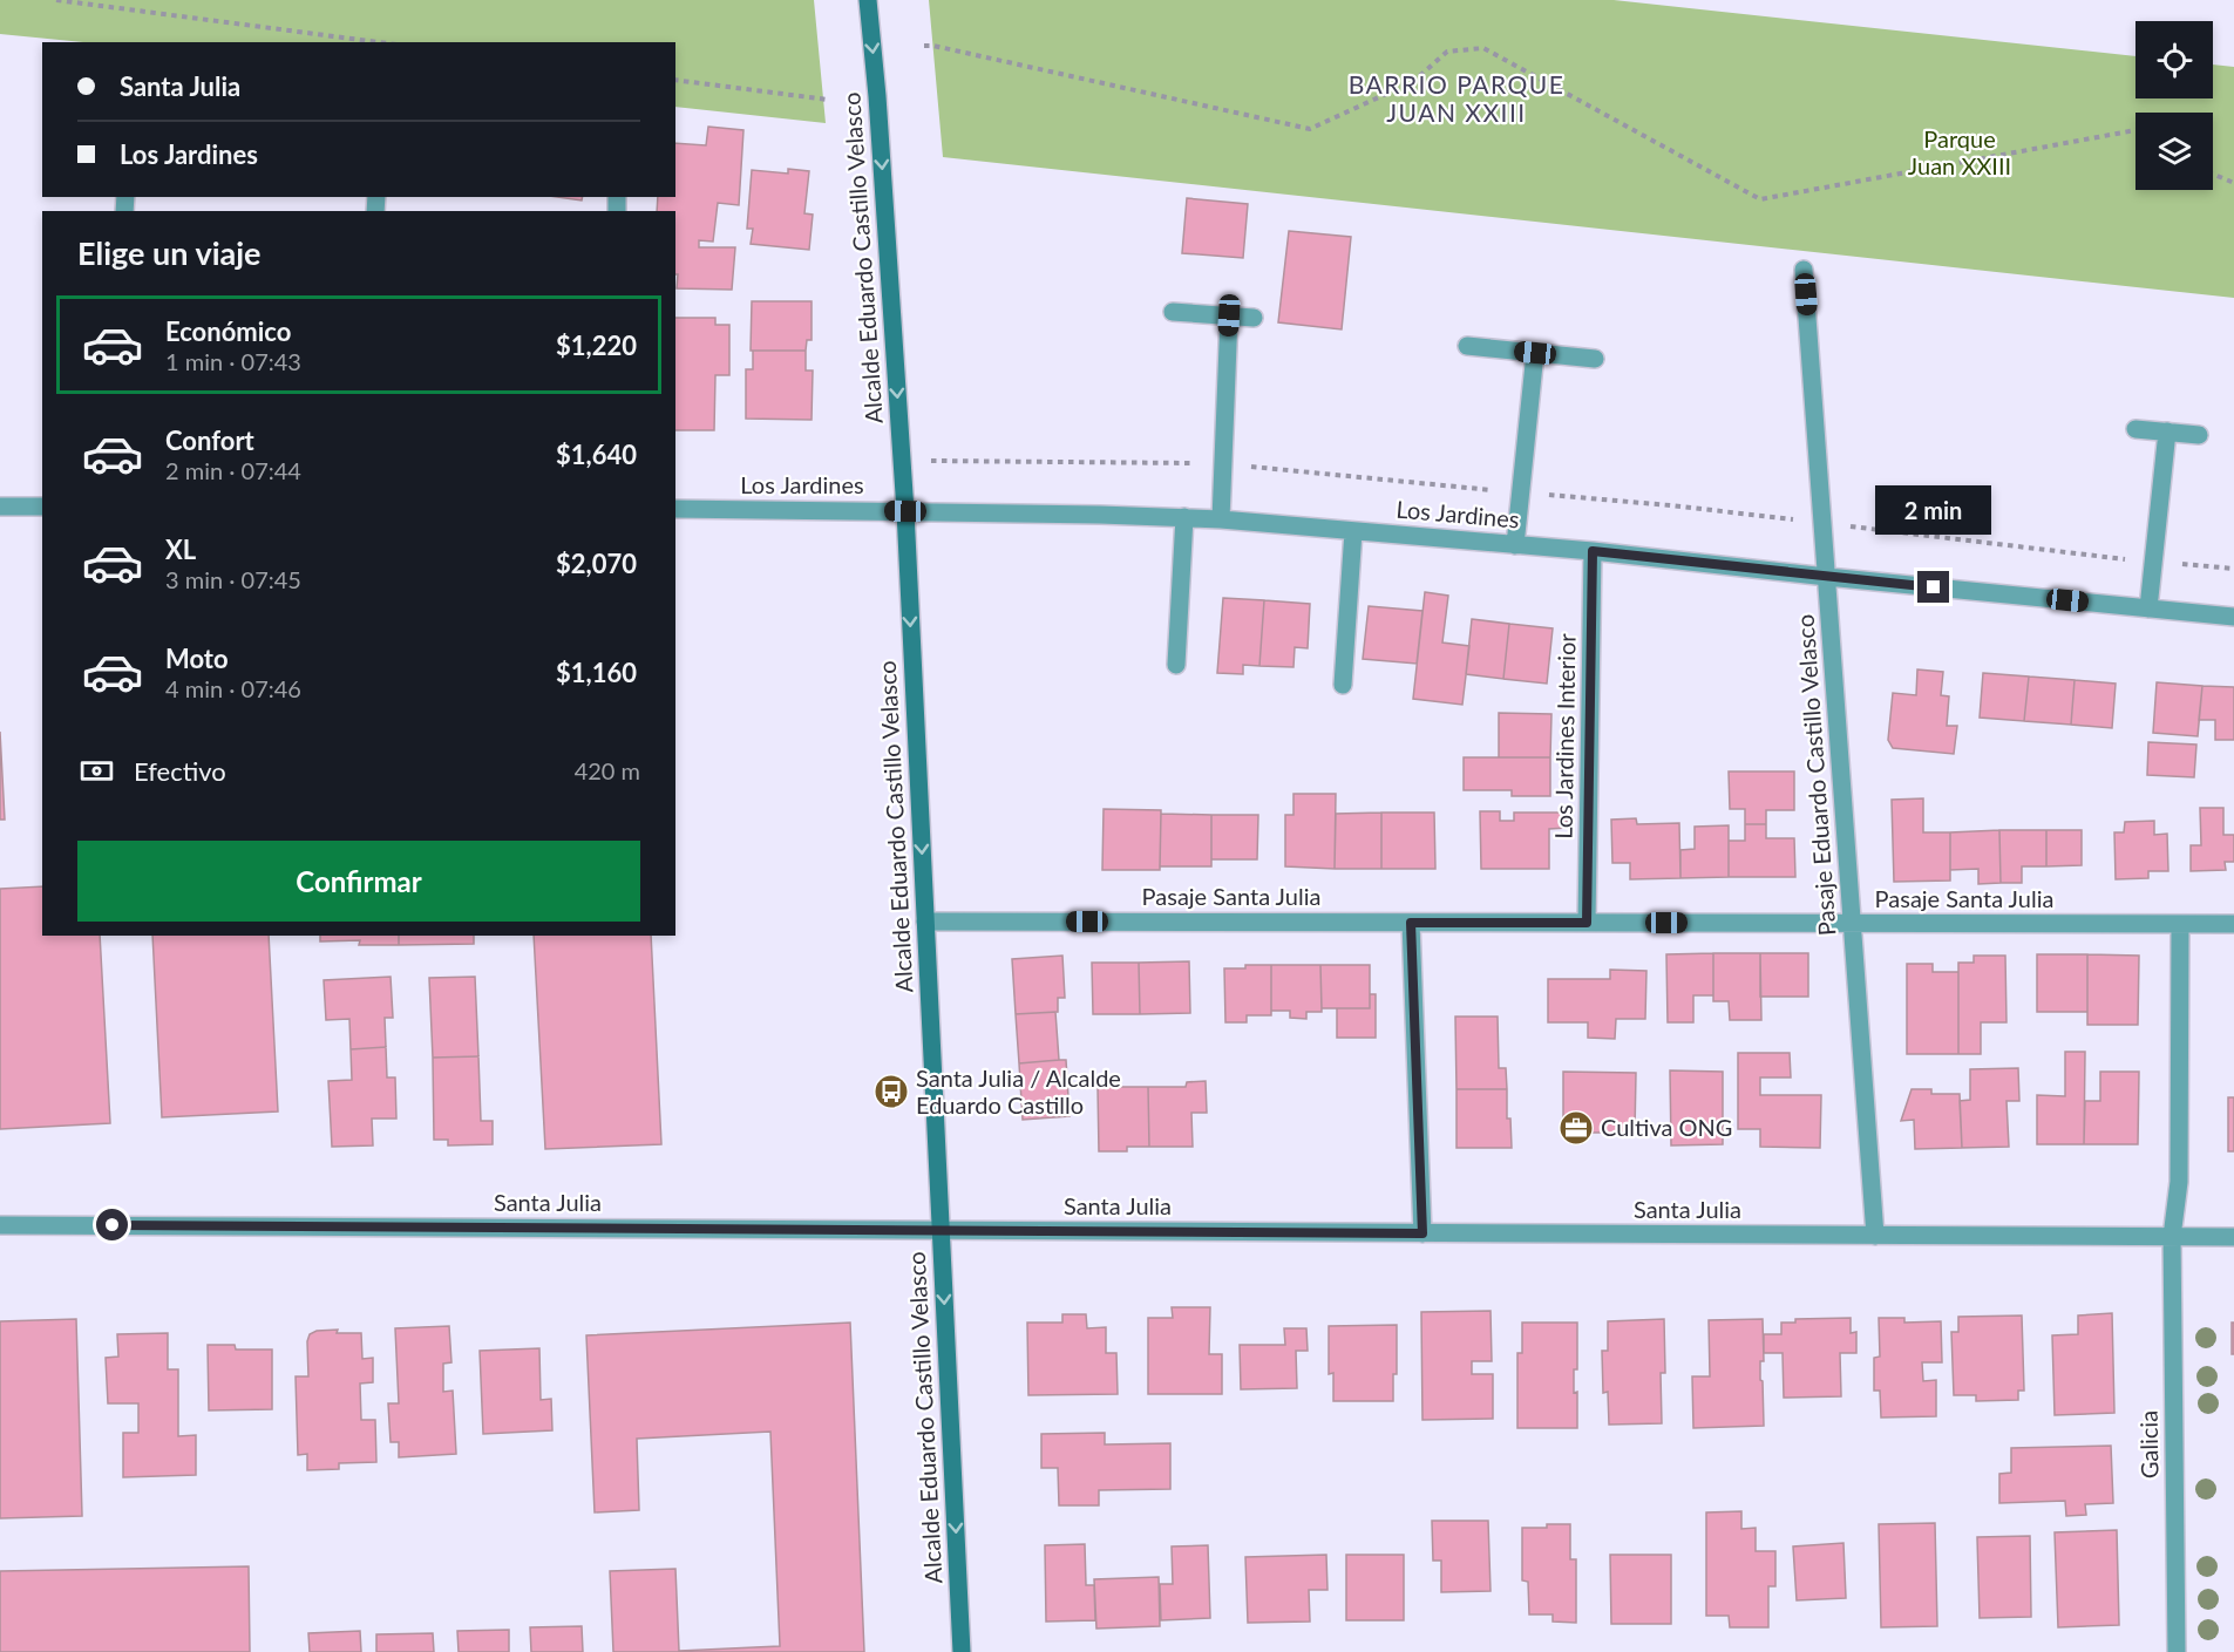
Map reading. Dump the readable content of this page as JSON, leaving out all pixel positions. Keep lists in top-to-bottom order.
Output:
{
  "streets": {
    "main road": ["Alcalde Eduardo Castillo Velasco"],
    "street": [
      "Los Jardines",
      "Los Jardines Interior",
      "Pasaje Eduardo Castillo Velasco",
      "Pasaje Santa Julia",
      "Santa Julia",
      "Galicia"
    ]
  },
  "crossings": [
    ["Alcalde Eduardo Castillo Velasco", "Los Jardines"],
    ["Alcalde Eduardo Castillo Velasco", "Pasaje Santa Julia"],
    ["Alcalde Eduardo Castillo Velasco", "Santa Julia"],
    ["Los Jardines", "Los Jardines Interior"],
    ["Los Jardines", "Pasaje Eduardo Castillo Velasco"],
    ["Los Jardines Interior", "Pasaje Santa Julia"],
    ["Pasaje Eduardo Castillo Velasco", "Pasaje Santa Julia"],
    ["Pasaje Eduardo Castillo Velasco", "Santa Julia"],
    ["Santa Julia", "Galicia"]
  ],
  "one_way": ["Alcalde Eduardo Castillo Velasco"],
  "districts": ["BARRIO PARQUE JUAN XXIII"],
  "parks": ["Parque Juan XXIII"],
  "places": {
    "bus stop": ["Santa Julia / Alcalde Eduardo Castillo"],
    "office": ["Cultiva ONG"]
  },
  "page": {
    "banner": ["Santa Julia", "Los Jardines"],
    "heading": "Elige un viaje",
    "list": [
      {
        "name": "Económico",
        "note": "1 min · 07:43",
        "value": "$1,220"
      },
      {
        "name": "Confort",
        "note": "2 min · 07:44",
        "value": "$1,640"
      },
      {
        "name": "XL",
        "note": "3 min · 07:45",
        "value": "$2,070"
      },
      {
        "name": "Moto",
        "note": "4 min · 07:46",
        "value": "$1,160"
      }
    ],
    "bubble": "2 min",
    "pay": ["Efectivo", "420 m"],
    "buttons": "Confirmar"
  }
}
